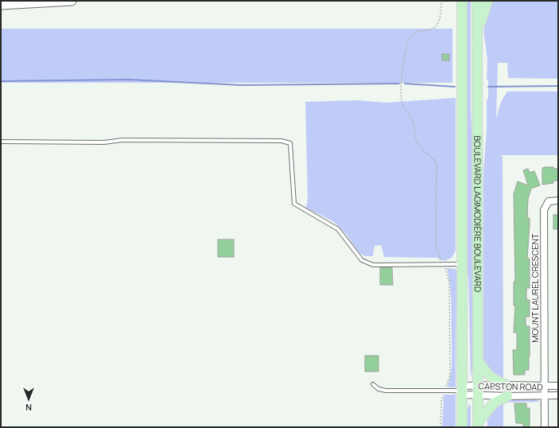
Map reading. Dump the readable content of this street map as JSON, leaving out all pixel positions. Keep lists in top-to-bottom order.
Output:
{
  "streets": {
    "main road": ["BOULEVARD LAGIMODIÈRE BOULEVARD"],
    "street": ["MOUNT LAUREL CRESCENT", "CAPSTON ROAD"]
  },
  "crossings": [
    ["BOULEVARD LAGIMODIÈRE BOULEVARD", "CAPSTON ROAD"],
    ["MOUNT LAUREL CRESCENT", "CAPSTON ROAD"]
  ],
  "north": "bottom"
}
